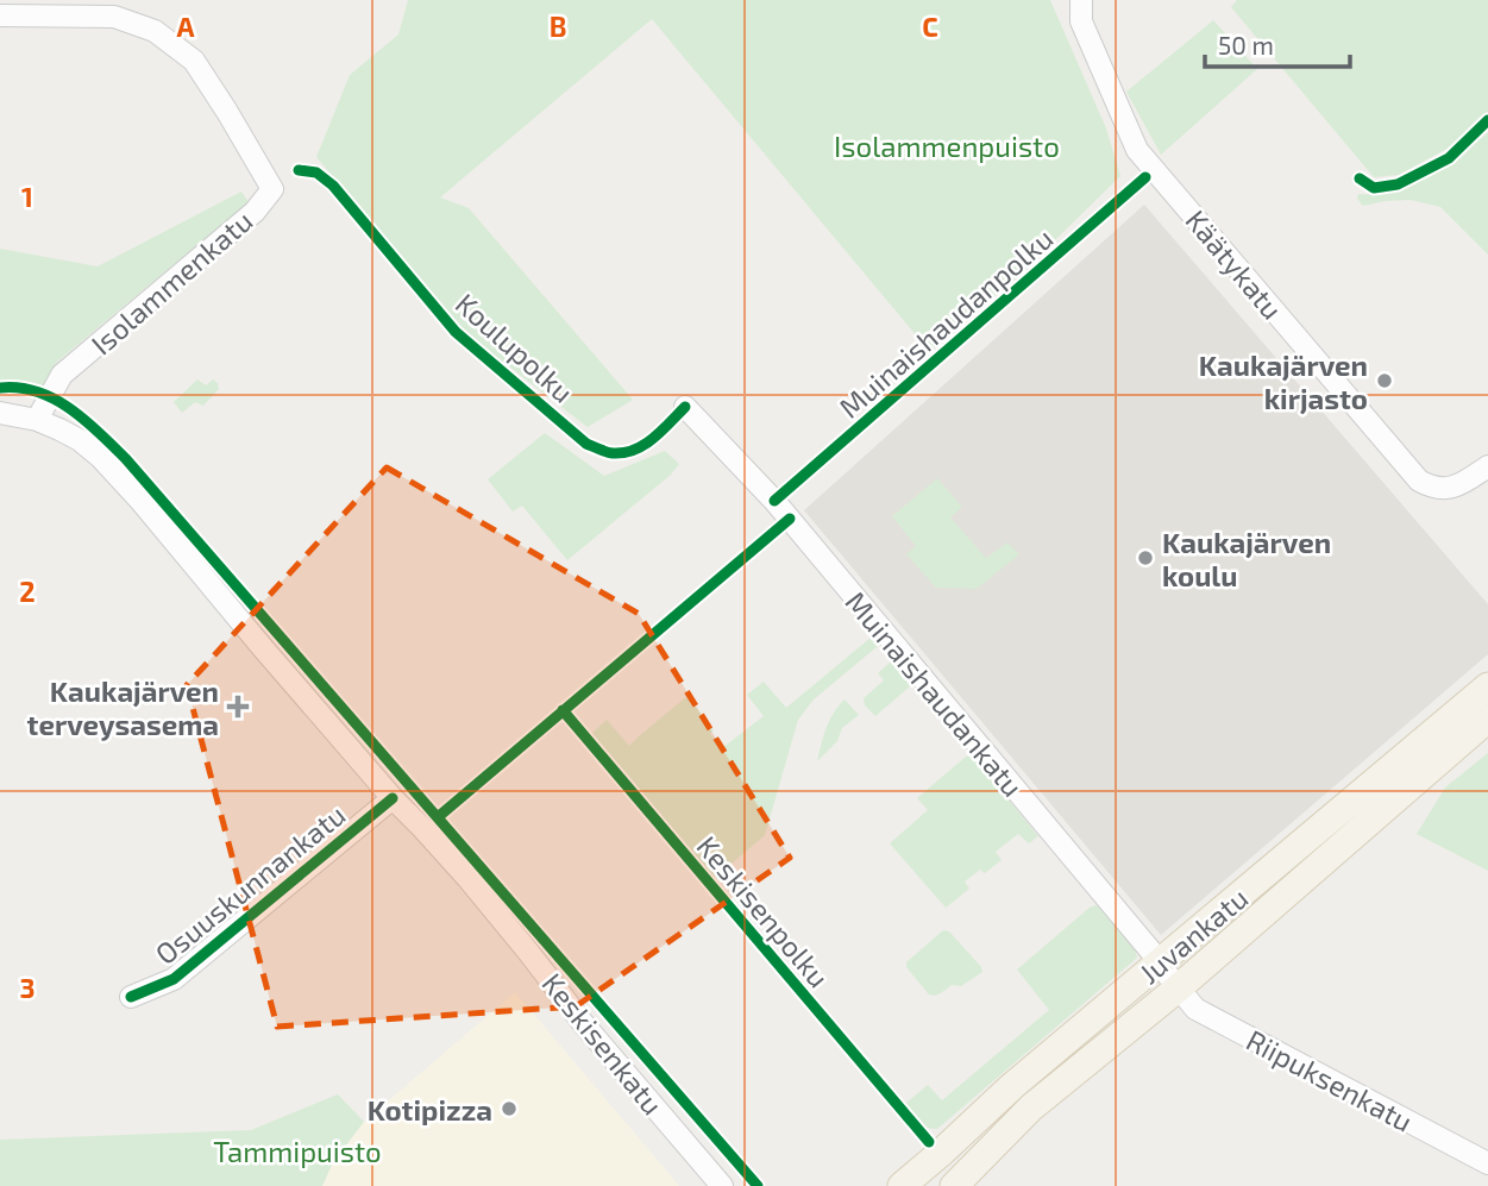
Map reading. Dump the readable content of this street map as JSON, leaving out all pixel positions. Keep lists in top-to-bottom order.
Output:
{
  "streets": {
    "main road": ["Juvankatu"],
    "street": [
      "Käätykatu",
      "Isolammenkatu",
      "Muinaishaudankatu",
      "Osuuskunnankatu",
      "Keskisenkatu",
      "Riipuksenkatu"
    ],
    "cycle path": ["Muinaishaudanpolku", "Koulupolku", "Keskisenpolku"]
  },
  "crossings": [
    ["Isolammenkatu", "Keskisenkatu"],
    ["Muinaishaudankatu", "Juvankatu"],
    ["Muinaishaudankatu", "Riipuksenkatu"],
    ["Osuuskunnankatu", "Keskisenkatu"],
    ["Juvankatu", "Riipuksenkatu"]
  ],
  "parks": ["Isolammenpuisto", "Tammipuisto"],
  "places": {
    "other": ["Kaukajärven kirjasto", "Kaukajärven koulu", "Kotipizza"],
    "health": ["Kaukajärven terveysasema"]
  },
  "scale_bar": "50 m",
  "grid": {
    "columns": ["A", "B", "C"],
    "rows": ["1", "2", "3"]
  }
}
